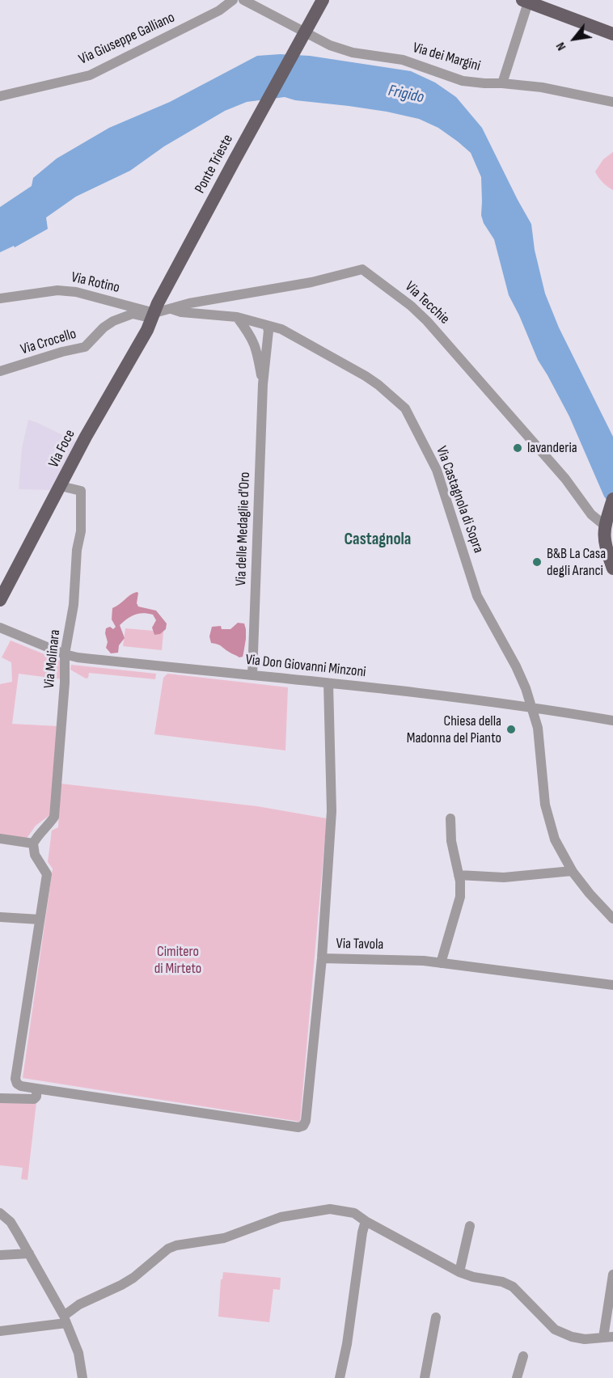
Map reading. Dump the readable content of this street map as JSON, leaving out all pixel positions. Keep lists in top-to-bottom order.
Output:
{
  "streets": {
    "main road": ["Ponte Trieste", "Via Foce"],
    "street": [
      "Via Giuseppe Galliano",
      "Via dei Margini",
      "Via Rotino",
      "Via Tecchie",
      "Via Crocello",
      "Via Castagnola di Sopra",
      "Via delle Medaglie d'Oro",
      "Via Molinara",
      "Via Don Giovanni Minzoni",
      "Via Tavola"
    ]
  },
  "crossings": [
    ["Via dei Margini", "Ponte Trieste"],
    ["Ponte Trieste", "Via Rotino"],
    ["Ponte Trieste", "Via Tecchie"],
    ["Ponte Trieste", "Via Crocello"],
    ["Ponte Trieste", "Via Foce"],
    ["Via Rotino", "Via Tecchie"],
    ["Via Rotino", "Via Crocello"],
    ["Via Rotino", "Via Foce"],
    ["Via Tecchie", "Via Crocello"],
    ["Via Tecchie", "Via Foce"],
    ["Via Tecchie", "Via Castagnola di Sopra"],
    ["Via Crocello", "Via Foce"],
    ["Via Foce", "Via Molinara"],
    ["Via Castagnola di Sopra", "Via delle Medaglie d'Oro"],
    ["Via Castagnola di Sopra", "Via Don Giovanni Minzoni"],
    ["Via delle Medaglie d'Oro", "Via Don Giovanni Minzoni"],
    ["Via Molinara", "Via Don Giovanni Minzoni"],
    ["Via Don Giovanni Minzoni", "Via Tavola"]
  ],
  "districts": ["Castagnola"],
  "water": ["Frigido"],
  "parks": ["Cimitero di Mirteto"],
  "places": ["lavanderia", "B&B La Casa degli Aranci", "Chiesa della Madonna del Pianto"],
  "north": "bottom left"
}
